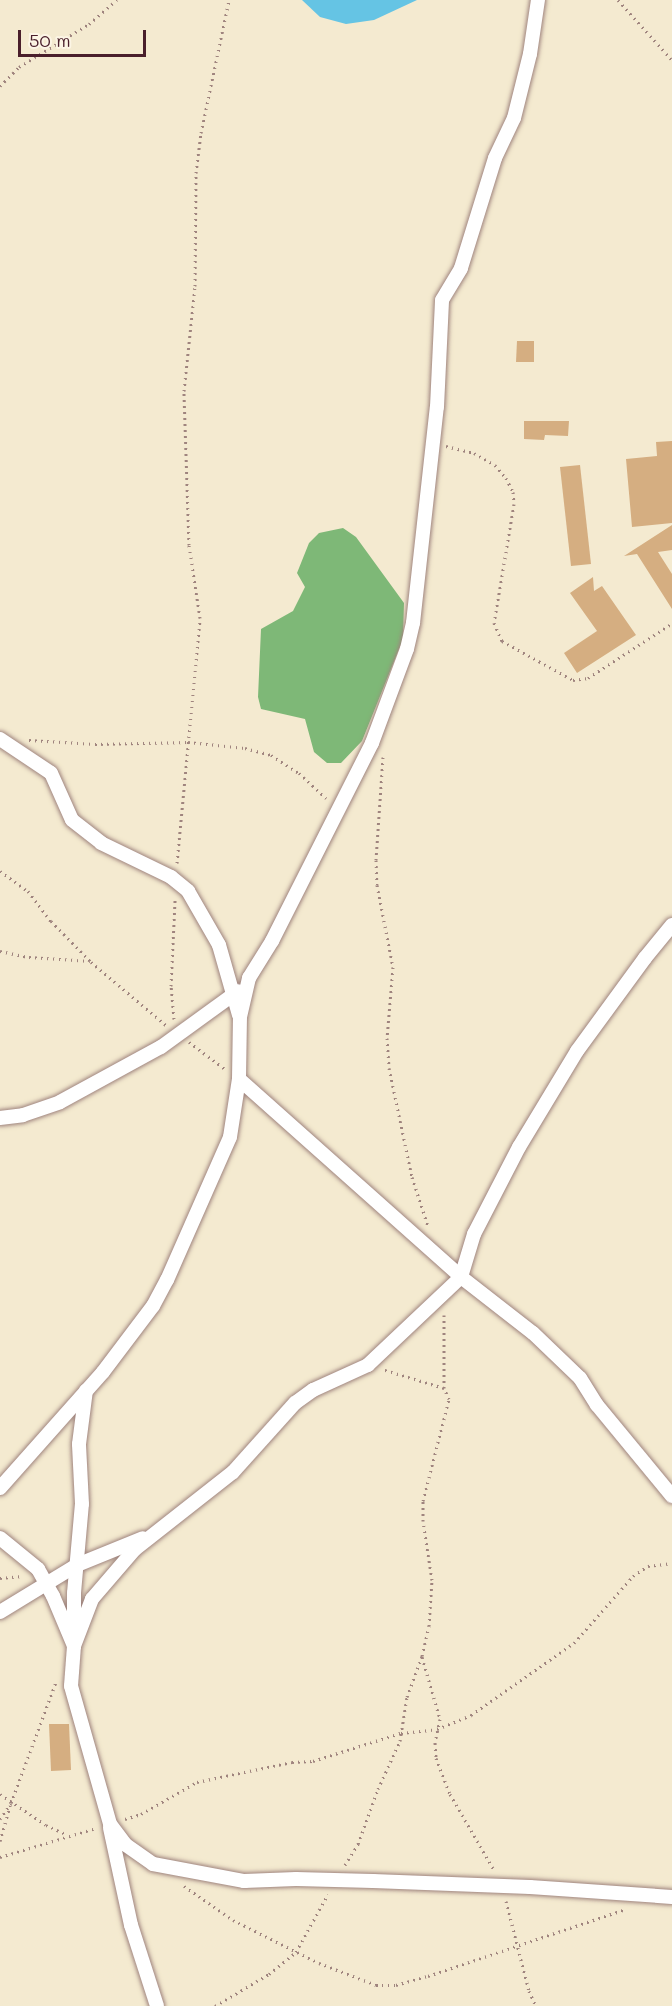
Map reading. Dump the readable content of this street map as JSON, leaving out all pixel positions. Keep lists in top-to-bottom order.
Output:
{
  "scale_bar": "50 m"
}
